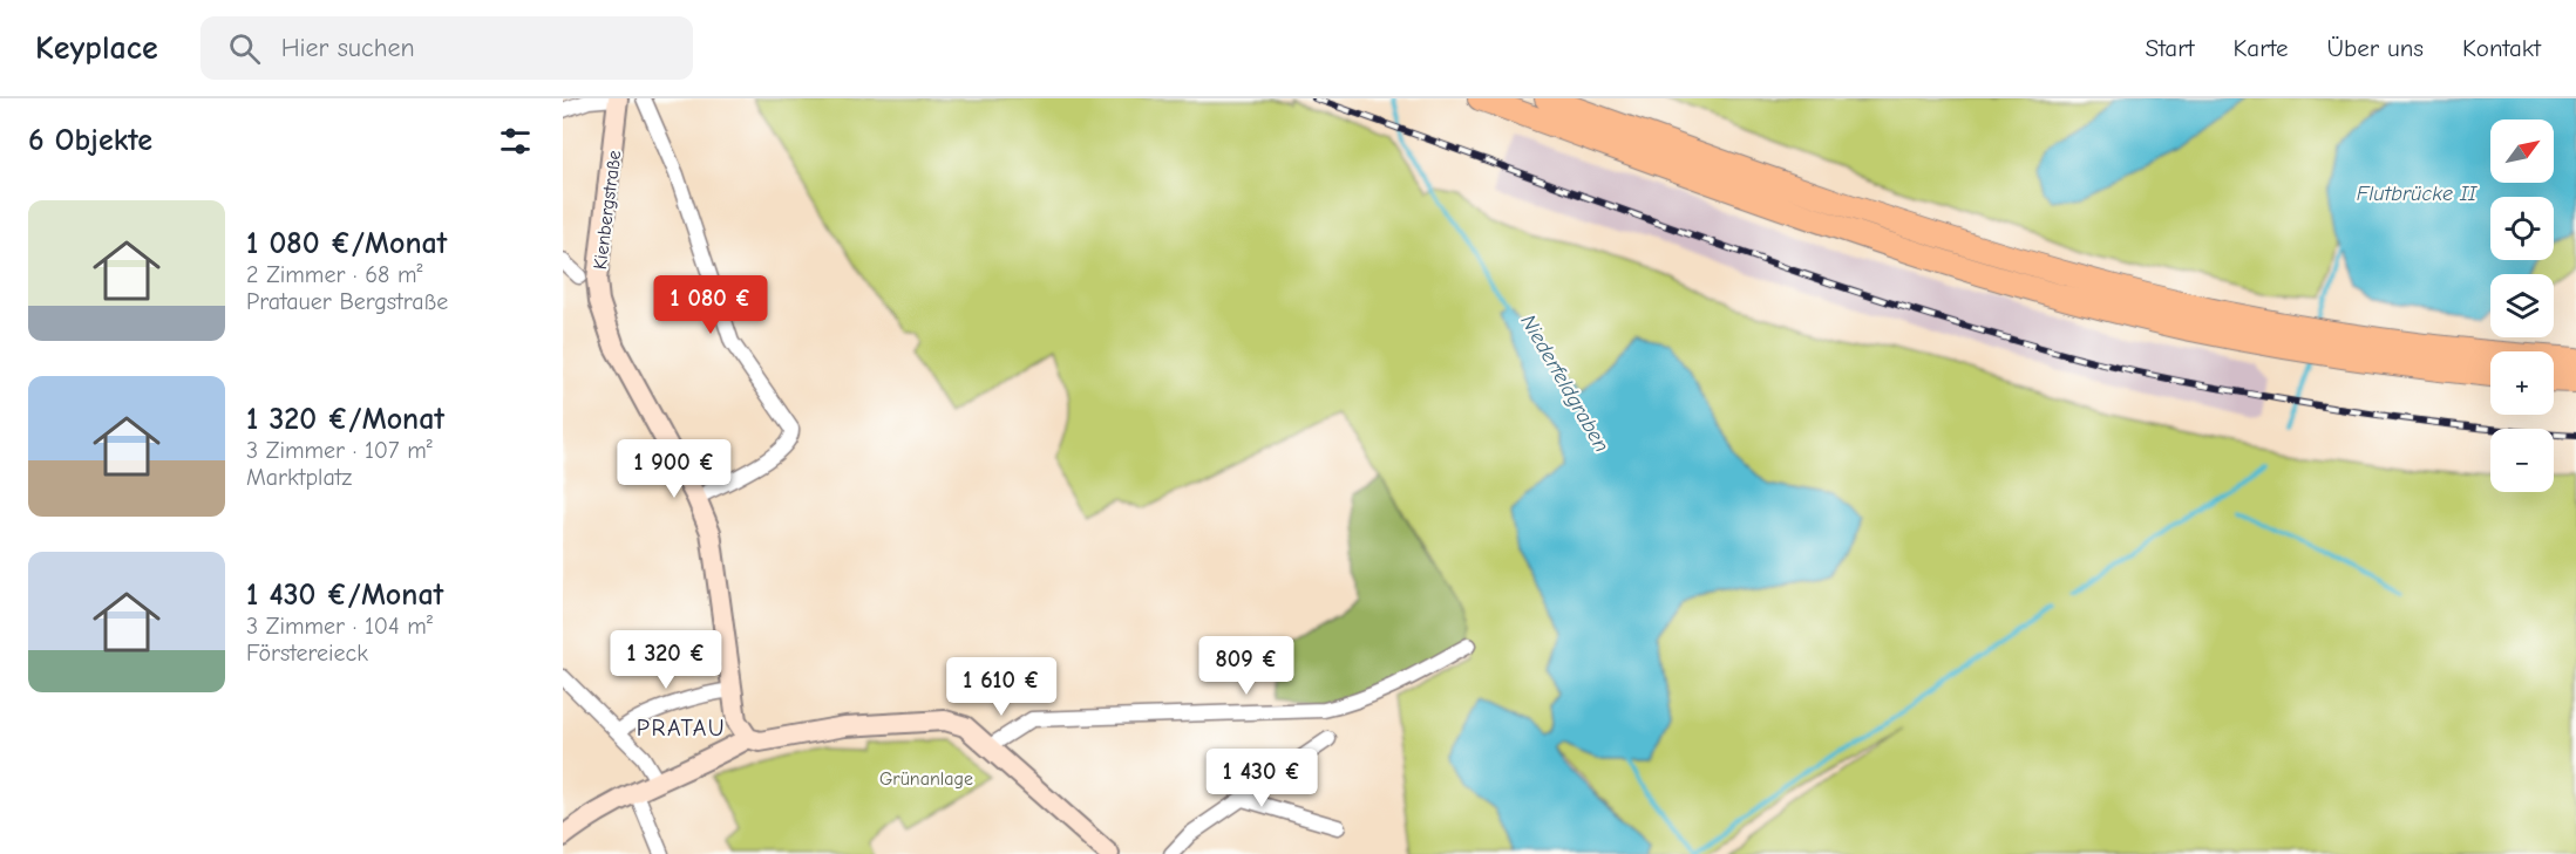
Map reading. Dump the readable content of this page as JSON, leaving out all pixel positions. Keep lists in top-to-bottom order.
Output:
{
  "streets": {
    "street": ["Kienbergstraße"]
  },
  "districts": ["PRATAU"],
  "water": ["Flutbrücke II", "Niederfeldgraben"],
  "parks": ["Grünanlage"],
  "north": "top right",
  "page": {
    "header": "Keyplace",
    "search": "Hier suchen",
    "nav": [
      "Start",
      "Karte",
      "Über uns",
      "Kontakt"
    ],
    "heading": "6 Objekte",
    "map_buttons": ["+", "−"],
    "list": [
      {
        "name": "1 080 €/Monat",
        "note": "2 Zimmer · 68 m² · Pratauer Bergstraße"
      },
      {
        "name": "1 320 €/Monat",
        "note": "3 Zimmer · 107 m² · Marktplatz"
      },
      {
        "name": "1 430 €/Monat",
        "note": "3 Zimmer · 104 m² · Förstereieck"
      }
    ],
    "price": [
      "1 080 €",
      "1 900 €",
      "1 320 €",
      "809 €",
      "1 610 €",
      "1 430 €"
    ]
  }
}
